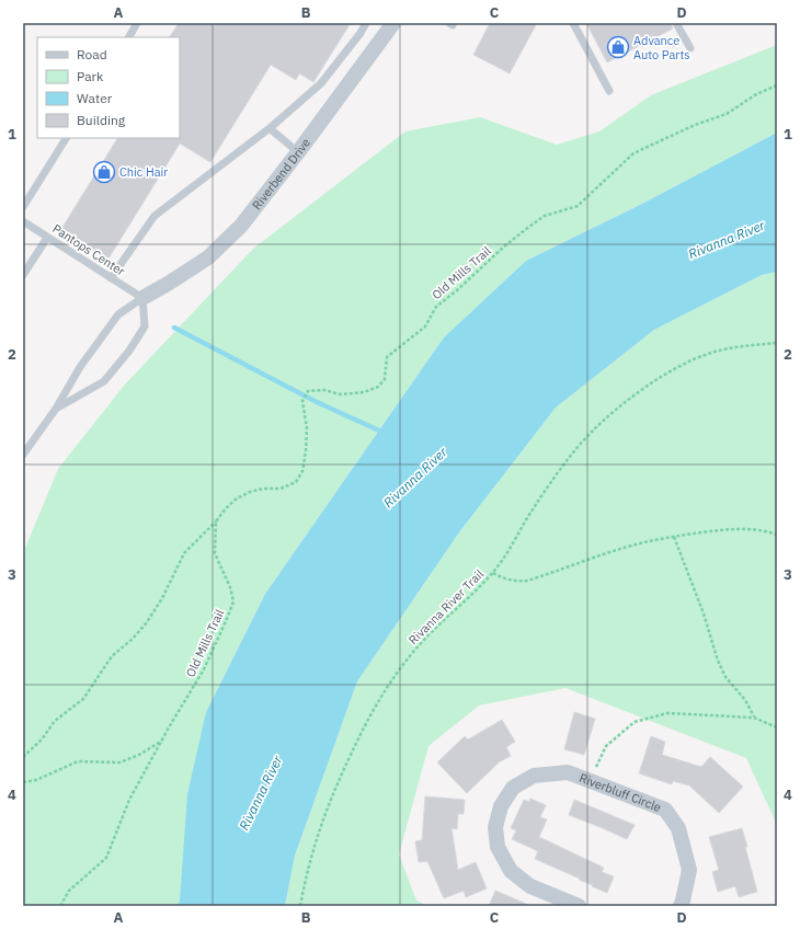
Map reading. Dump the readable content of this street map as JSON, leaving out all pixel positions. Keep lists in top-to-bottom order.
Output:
{
  "streets": {
    "street": ["Riverbend Drive", "Riverbluff Circle"],
    "lane": ["Pantops Center"],
    "path": ["Old Mills Trail", "Rivanna River Trail"]
  },
  "crossings": [
    ["Riverbend Drive", "Pantops Center"]
  ],
  "water": ["Rivanna River"],
  "places": {
    "shop": ["Advance Auto Parts", "Chic Hair"]
  },
  "legend": [
    "Road",
    "Park",
    "Water",
    "Building"
  ],
  "grid": {
    "columns": [
      "A",
      "B",
      "C",
      "D"
    ],
    "rows": [
      "1",
      "2",
      "3",
      "4"
    ]
  }
}
